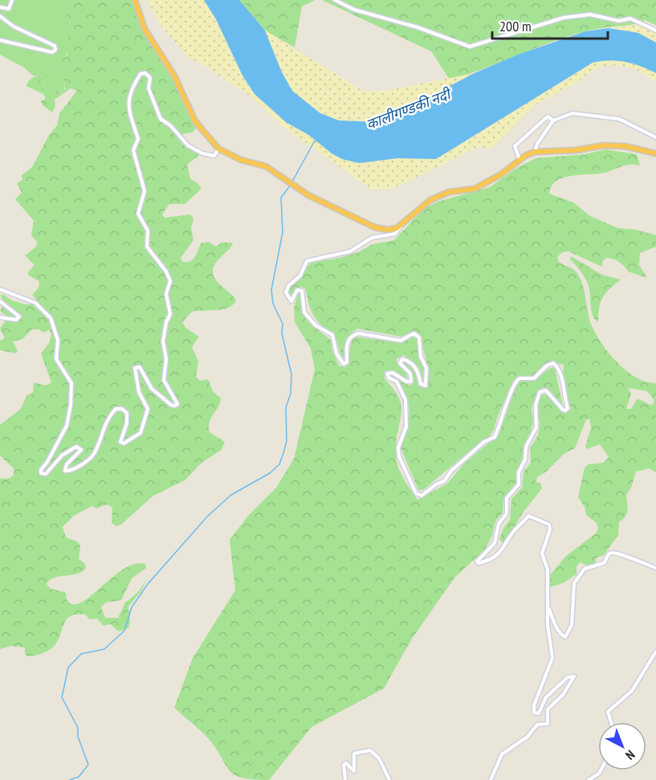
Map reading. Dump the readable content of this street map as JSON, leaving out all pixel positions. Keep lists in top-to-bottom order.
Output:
{
  "water": ["कालीगण्डकी नदी"],
  "scale_bar": "200 m",
  "north": "bottom right"
}
